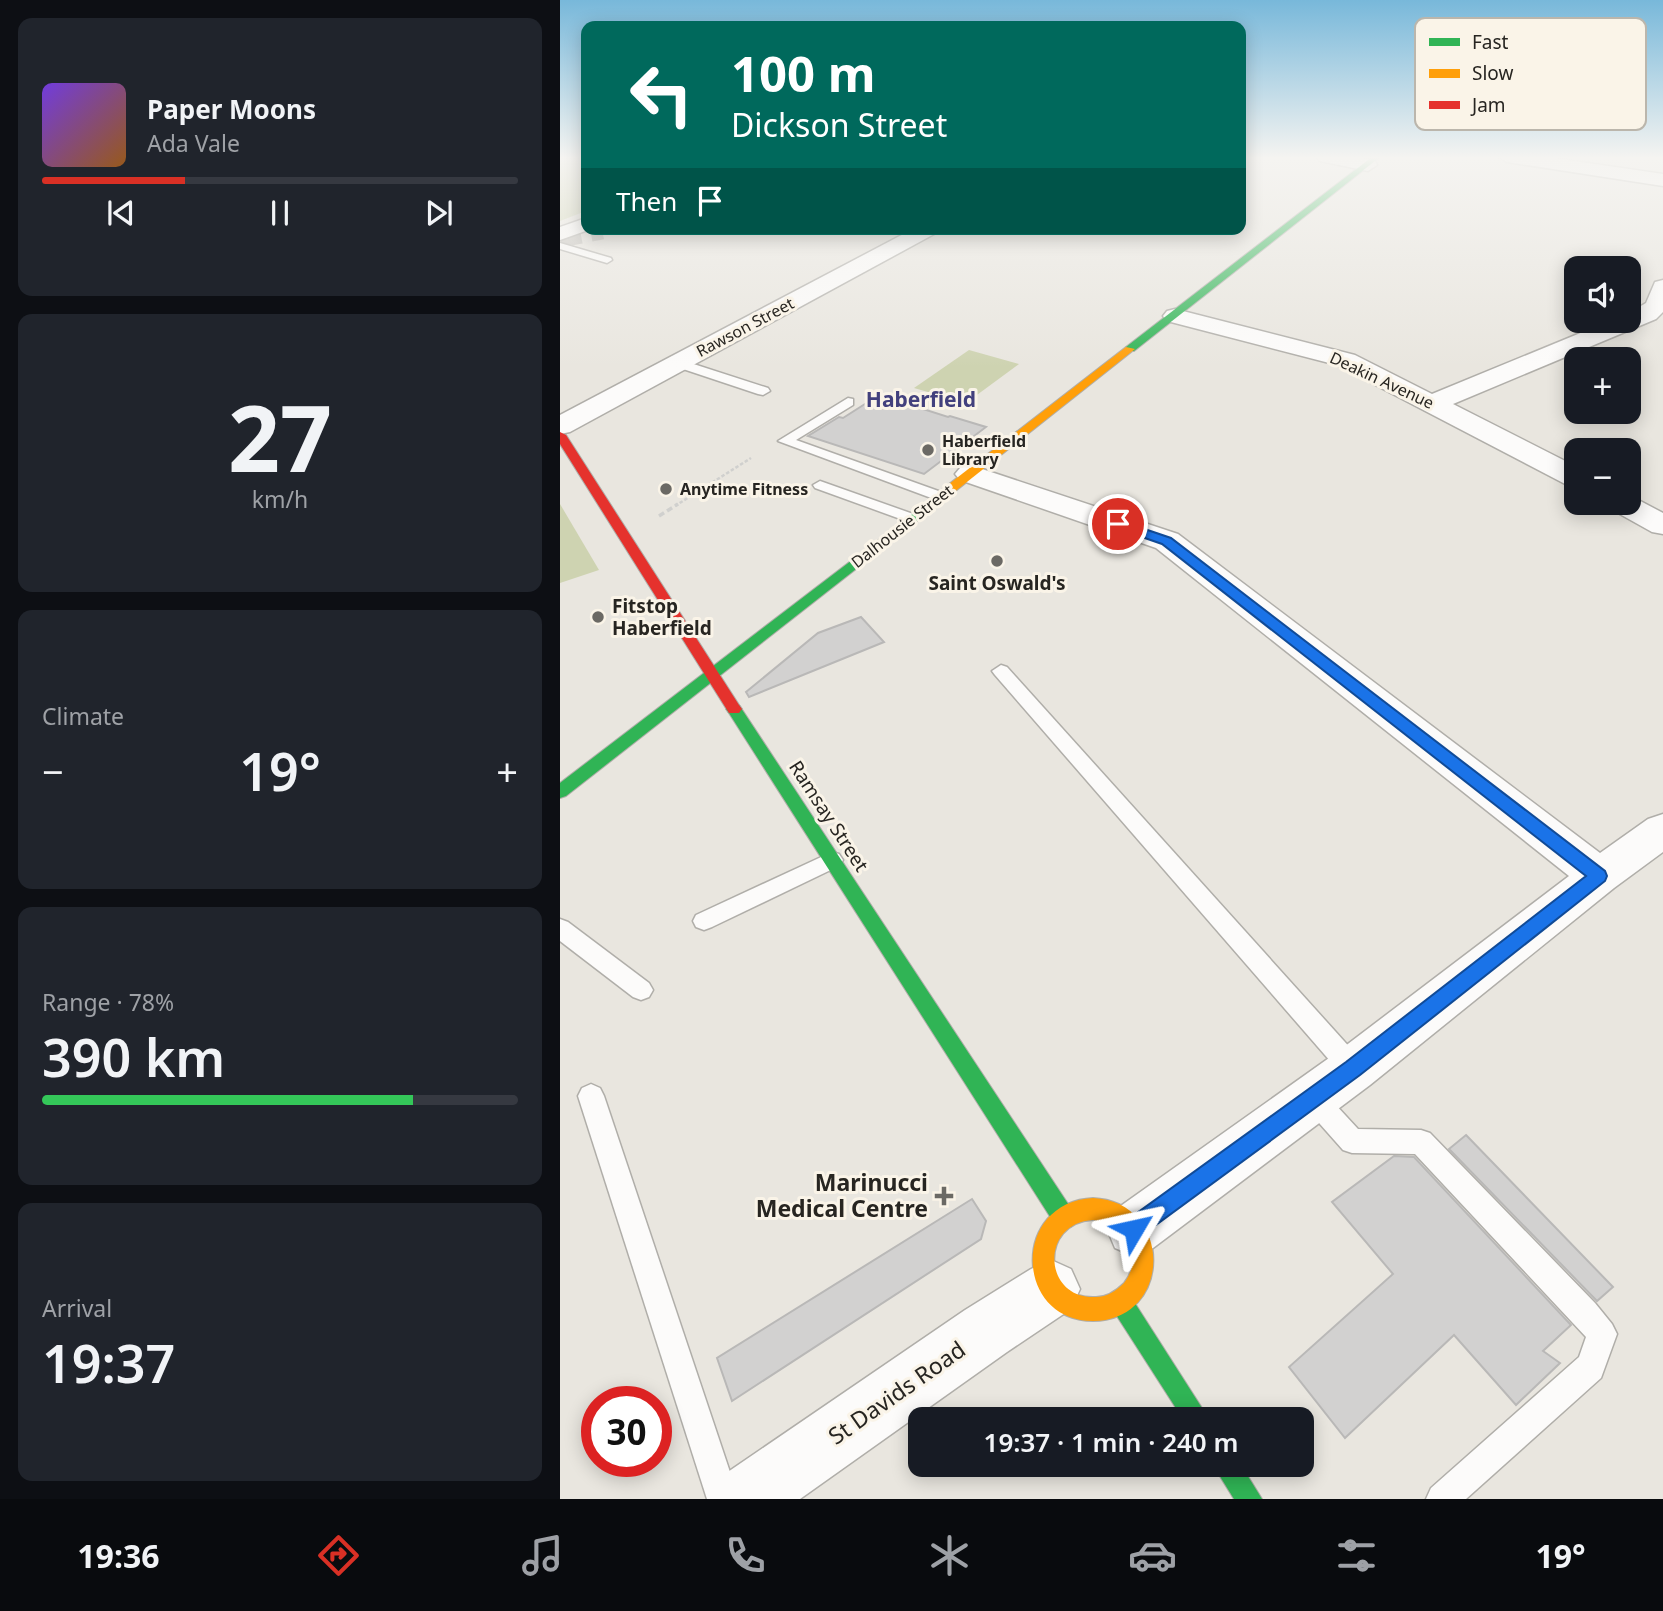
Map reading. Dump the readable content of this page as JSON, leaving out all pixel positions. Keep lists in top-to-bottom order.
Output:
{
  "streets": {
    "street": [
      "Rawson Street",
      "Deakin Avenue",
      "Dalhousie Street",
      "Ramsay Street",
      "St Davids Road"
    ]
  },
  "crossings": [
    ["Deakin Avenue", "Dalhousie Street"],
    ["Dalhousie Street", "Ramsay Street"],
    ["Ramsay Street", "St Davids Road"]
  ],
  "districts": ["Haberfield"],
  "places": {
    "other": [
      "Haberfield Library",
      "Anytime Fitness",
      "Saint Oswald's",
      "Fitstop Haberfield"
    ],
    "health": ["Marinucci Medical Centre"]
  },
  "legend": ["Fast", "Slow", "Jam"],
  "page": {
    "turn": ["100 m", "Dickson Street"],
    "song": ["Paper Moons", "Ada Vale"],
    "then": "Then",
    "map_buttons": ["+", "−"],
    "tile": [
      ["27", "km/h"],
      "Climate",
      ["Range · 78%", "390 km"],
      ["Arrival", "19:37"]
    ],
    "heat": ["−", "19°", "+"],
    "limit": "30",
    "trip": "19:37 · 1 min · 240 m",
    "tabs": ["19:36", "19°"]
  }
}
